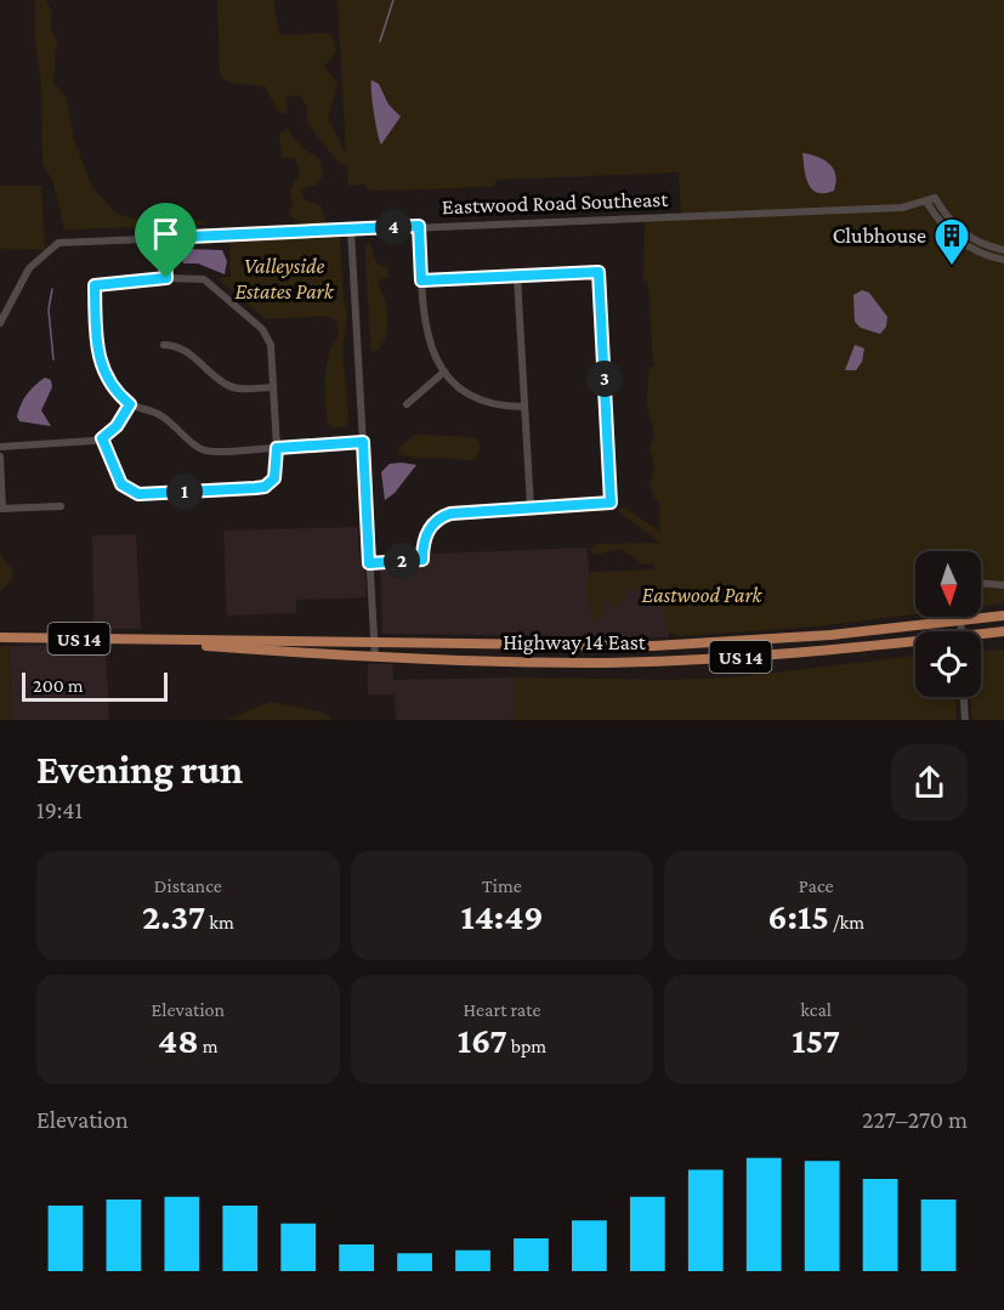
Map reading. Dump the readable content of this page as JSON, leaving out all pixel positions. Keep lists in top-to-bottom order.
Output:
{
  "streets": {
    "main road": ["US 14", "Highway 14 East"],
    "street": ["Eastwood Road Southeast"]
  },
  "parks": ["Valleyside Estates Park", "Eastwood Park"],
  "places": {
    "building": ["Clubhouse"]
  },
  "scale_bar": "200 m",
  "north": "bottom",
  "page": {
    "pins": [
      "4",
      "3",
      "1",
      "2"
    ],
    "scale": "200 m",
    "heading": ["Evening run", "19:41"],
    "stats": [
      ["Distance", "2.37 km"],
      ["Time", "14:49"],
      ["Pace", "6:15 /km"],
      ["Elevation", "48 m"],
      ["Heart rate", "167 bpm"],
      ["kcal", "157"]
    ],
    "chart": ["Elevation", "227–270 m"]
  }
}
